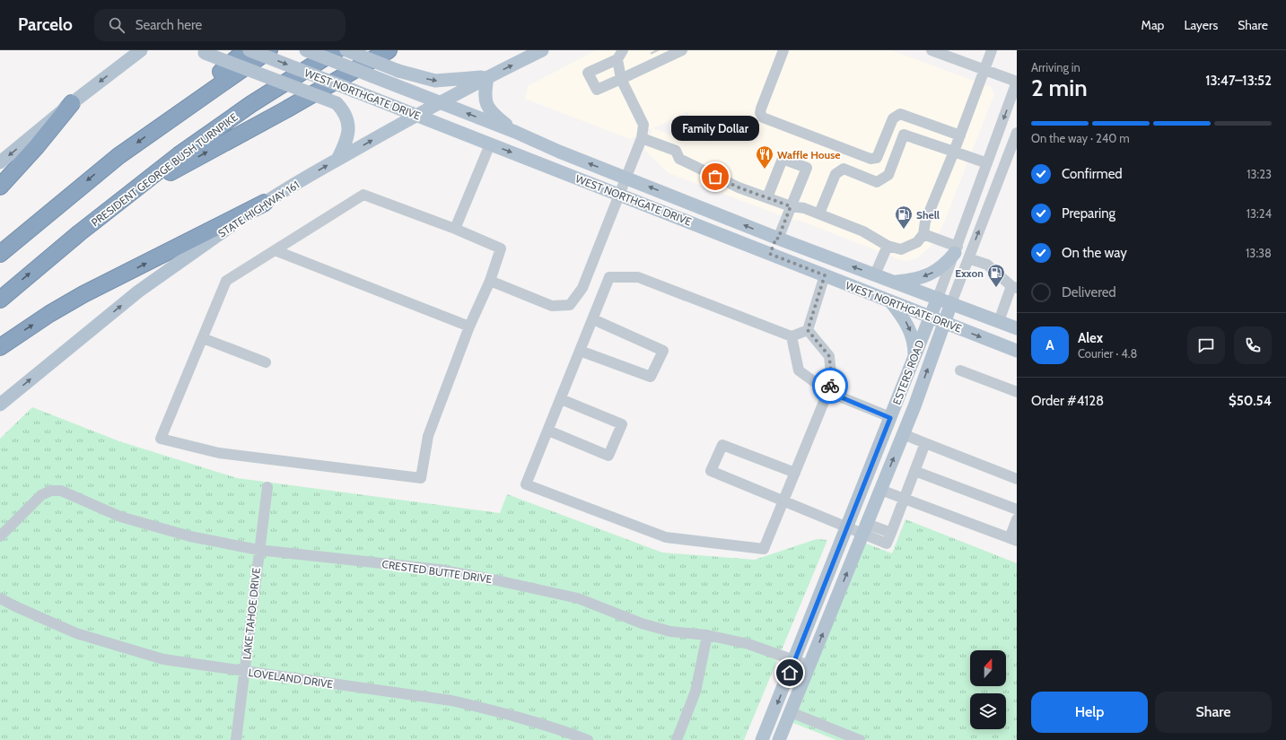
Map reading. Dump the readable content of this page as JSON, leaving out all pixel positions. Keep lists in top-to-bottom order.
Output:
{
  "streets": {
    "highway": ["PRESIDENT GEORGE BUSH TURNPIKE"],
    "main road": ["WEST NORTHGATE DRIVE", "STATE HIGHWAY 161", "ESTERS ROAD"],
    "street": ["CRESTED BUTTE DRIVE", "LAKE TAHOE DRIVE", "LOVELAND DRIVE"]
  },
  "crossings": [
    ["WEST NORTHGATE DRIVE", "STATE HIGHWAY 161"],
    ["WEST NORTHGATE DRIVE", "ESTERS ROAD"],
    ["ESTERS ROAD", "CRESTED BUTTE DRIVE"],
    ["CRESTED BUTTE DRIVE", "LAKE TAHOE DRIVE"],
    ["LAKE TAHOE DRIVE", "LOVELAND DRIVE"]
  ],
  "one_way": ["STATE HIGHWAY 161"],
  "places": {
    "restaurant": ["Waffle House"],
    "other": ["Family Dollar"],
    "fuel station": ["Shell", "Exxon"]
  },
  "north": "top",
  "page": {
    "header": "Parcelo",
    "search": "Search here",
    "nav": ["Map", "Layers", "Share"],
    "heading": ["2 min", "Arriving in", "13:47–13:52"],
    "panel": [
      "Alex",
      "Courier · 4.8",
      "Order #4128",
      "$50.54"
    ],
    "bar": "On the way · 240 m",
    "bubble": "Family Dollar",
    "list": [
      ["Confirmed", "13:23"],
      ["Preparing", "13:24"],
      ["On the way", "13:38"],
      "Delivered"
    ],
    "round": "A",
    "buttons": ["Help", "Share"]
  }
}
